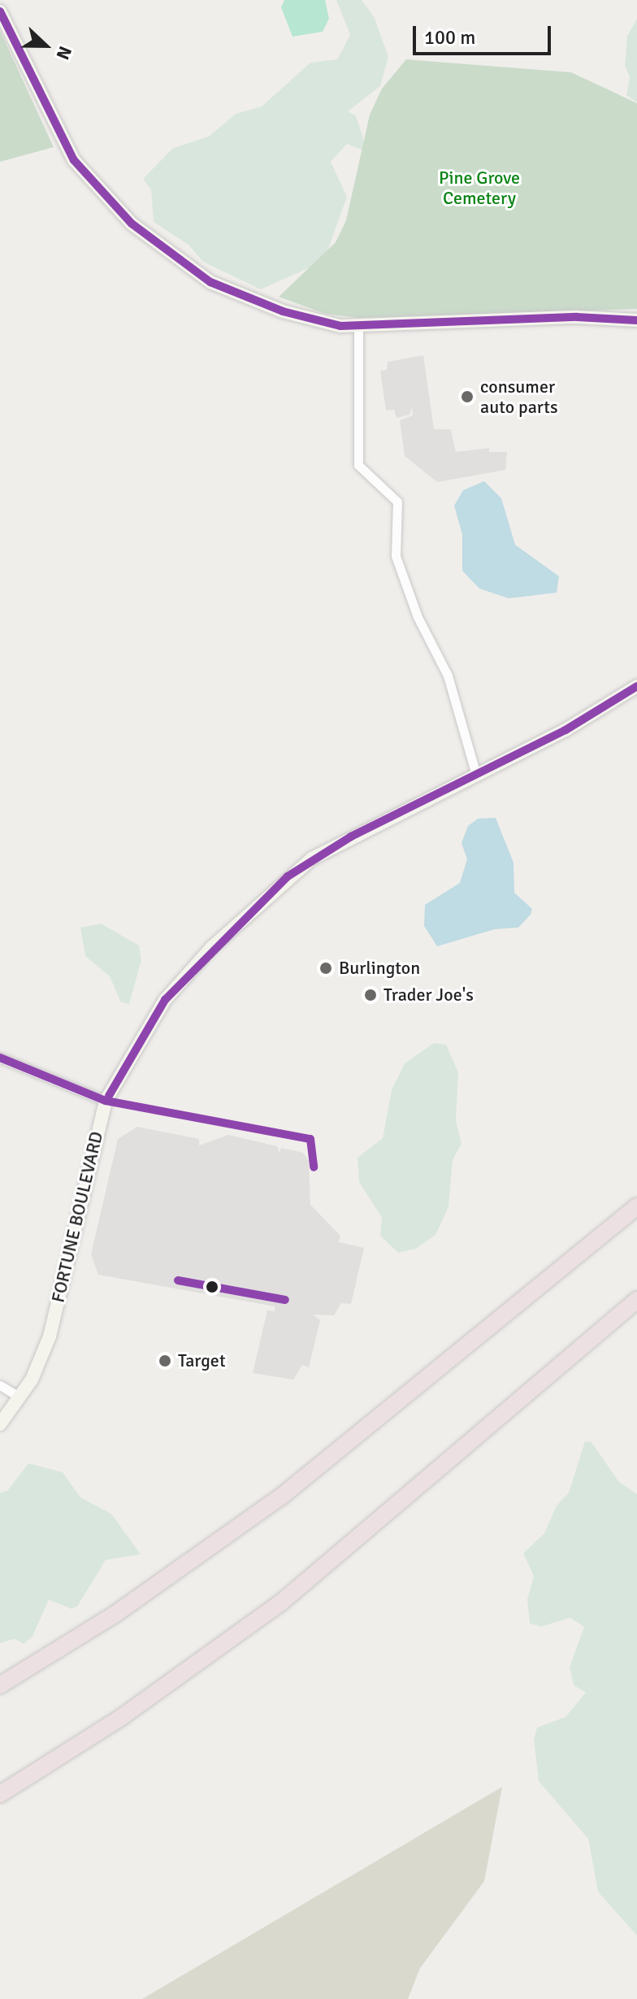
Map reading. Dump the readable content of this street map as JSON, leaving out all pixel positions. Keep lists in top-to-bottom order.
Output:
{
  "streets": {
    "main road": ["FORTUNE BOULEVARD"]
  },
  "parks": ["Pine Grove Cemetery"],
  "places": [
    "consumer auto parts",
    "Burlington",
    "Trader Joe's",
    "Target"
  ],
  "scale_bar": "100 m",
  "north": "right"
}
